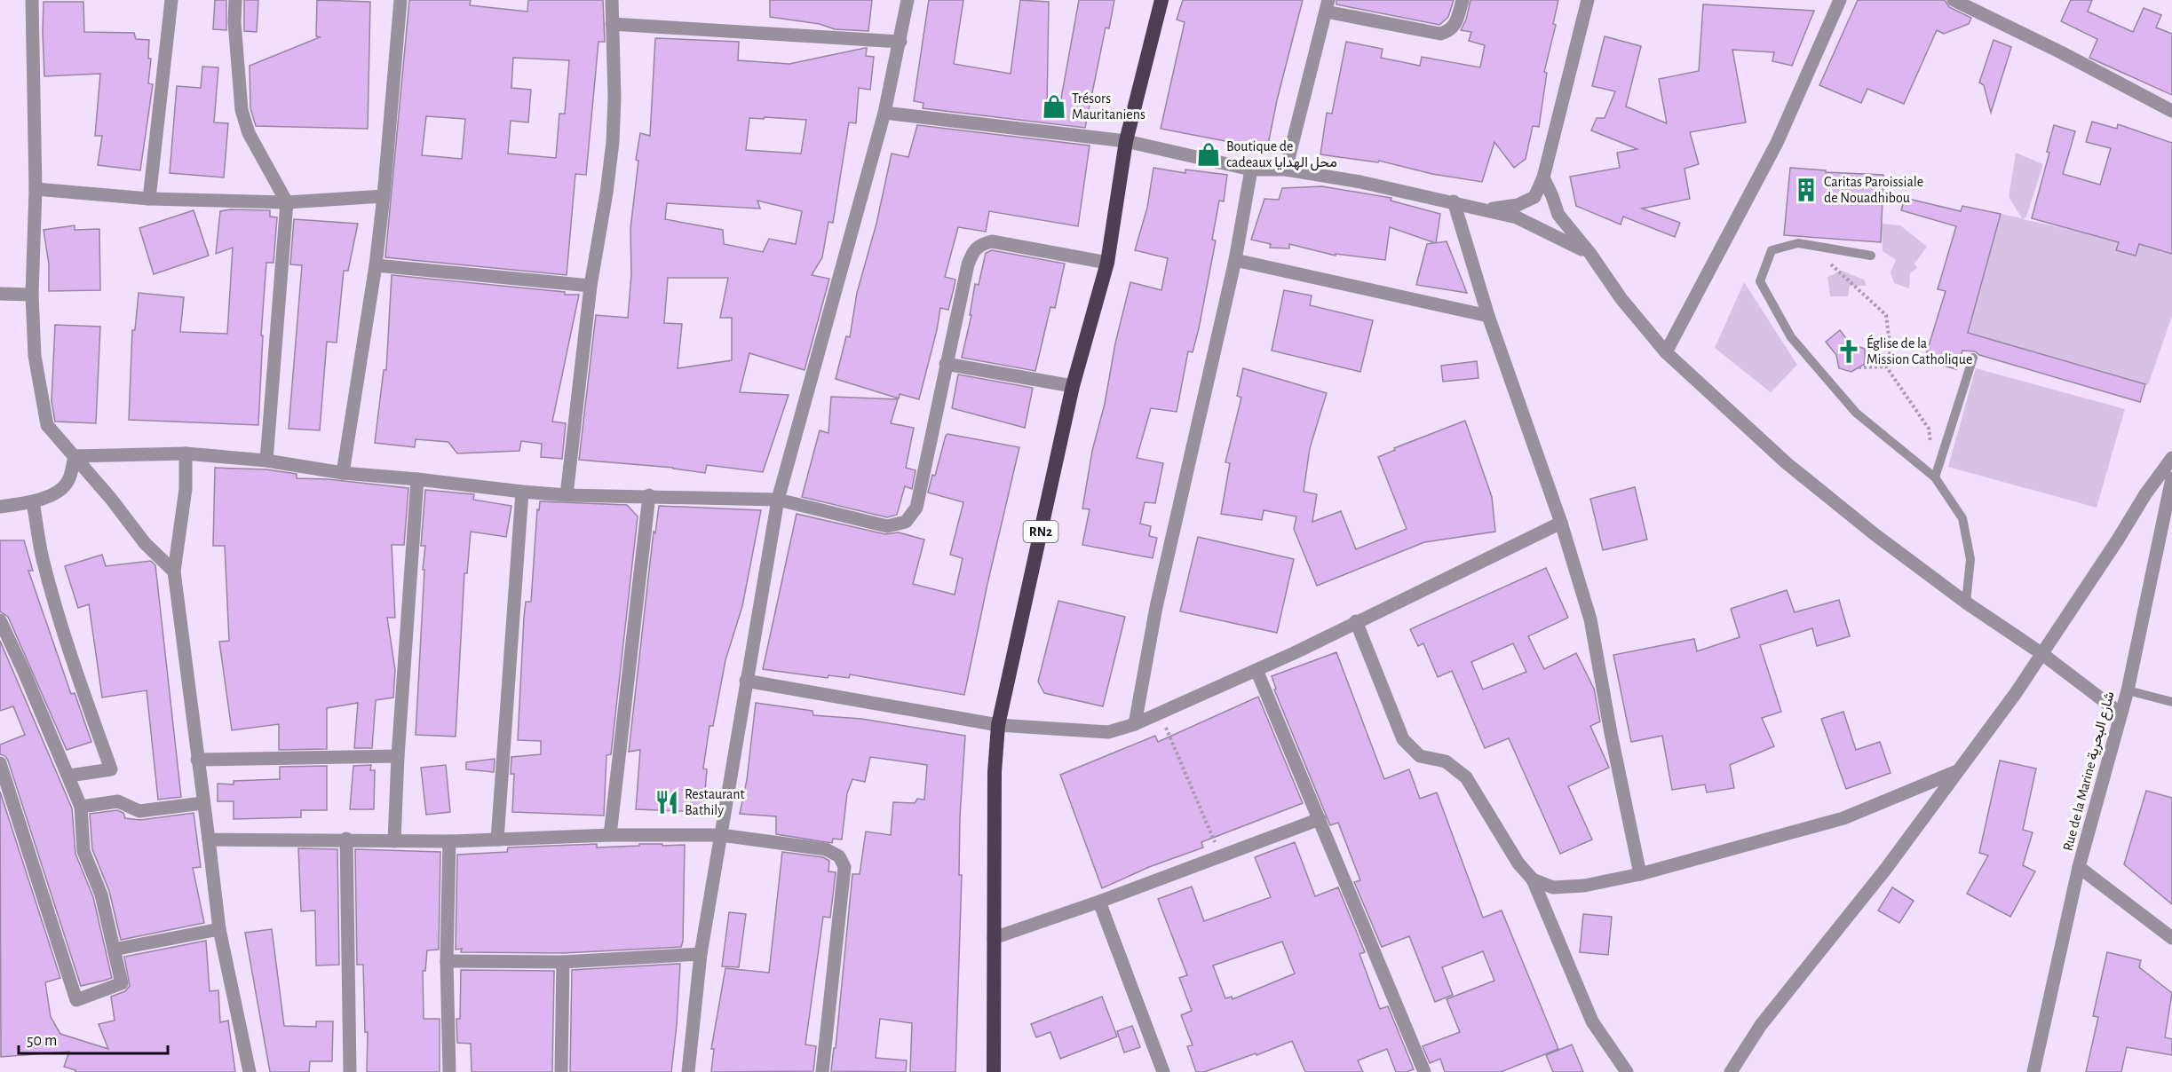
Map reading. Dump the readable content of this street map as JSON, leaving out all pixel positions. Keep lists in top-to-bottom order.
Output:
{
  "streets": {
    "highway": ["RN2"],
    "street": ["Rue de la Marine شارع البحرية"]
  },
  "places": {
    "shop": ["Trésors Mauritaniens", "Boutique de cadeaux محل الهدايا"],
    "building": ["Caritas Paroissiale de Nouadhibou"],
    "church": ["Église de la Mission Catholique"],
    "restaurant": ["Restaurant Bathily"]
  },
  "scale_bar": "50 m"
}
